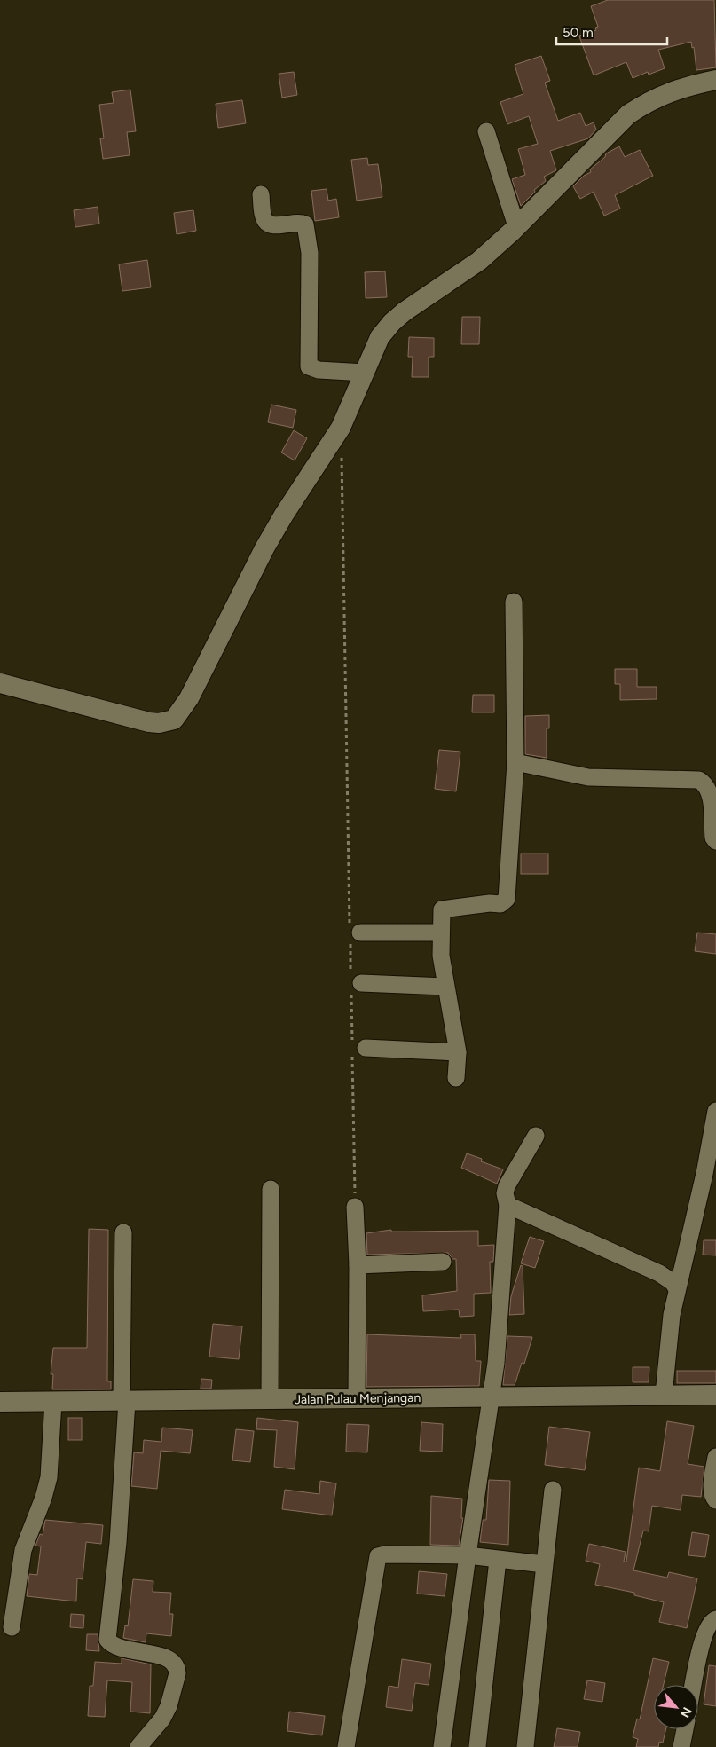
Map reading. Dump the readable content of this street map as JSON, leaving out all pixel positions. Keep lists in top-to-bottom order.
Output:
{
  "streets": {
    "street": ["Jalan Pulau Menjangan"]
  },
  "scale_bar": "50 m",
  "north": "bottom right"
}
